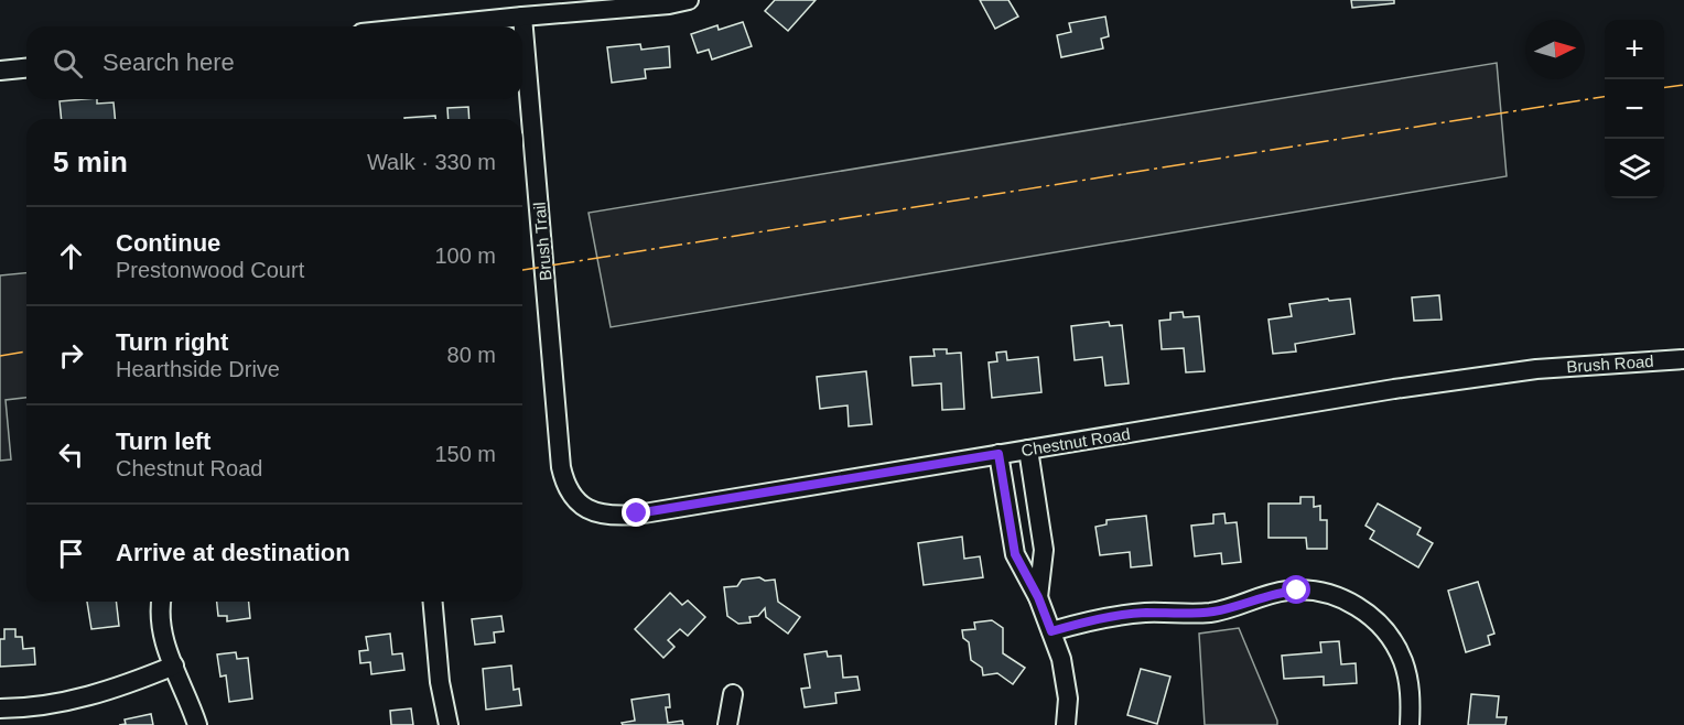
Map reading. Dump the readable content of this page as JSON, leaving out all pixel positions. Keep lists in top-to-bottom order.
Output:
{
  "streets": {
    "street": ["Brush Trail", "Brush Road", "Chestnut Road"]
  },
  "crossings": [
    ["Brush Trail", "Chestnut Road"],
    ["Brush Road", "Chestnut Road"]
  ],
  "north": "right",
  "page": {
    "map_buttons": ["+", "−"],
    "search": "Search here",
    "heading": ["5 min", "Walk · 330 m"],
    "list": [
      ["Continue", "Prestonwood Court", "100 m"],
      ["Turn right", "Hearthside Drive", "80 m"],
      ["Turn left", "Chestnut Road", "150 m"],
      "Arrive at destination"
    ]
  }
}
